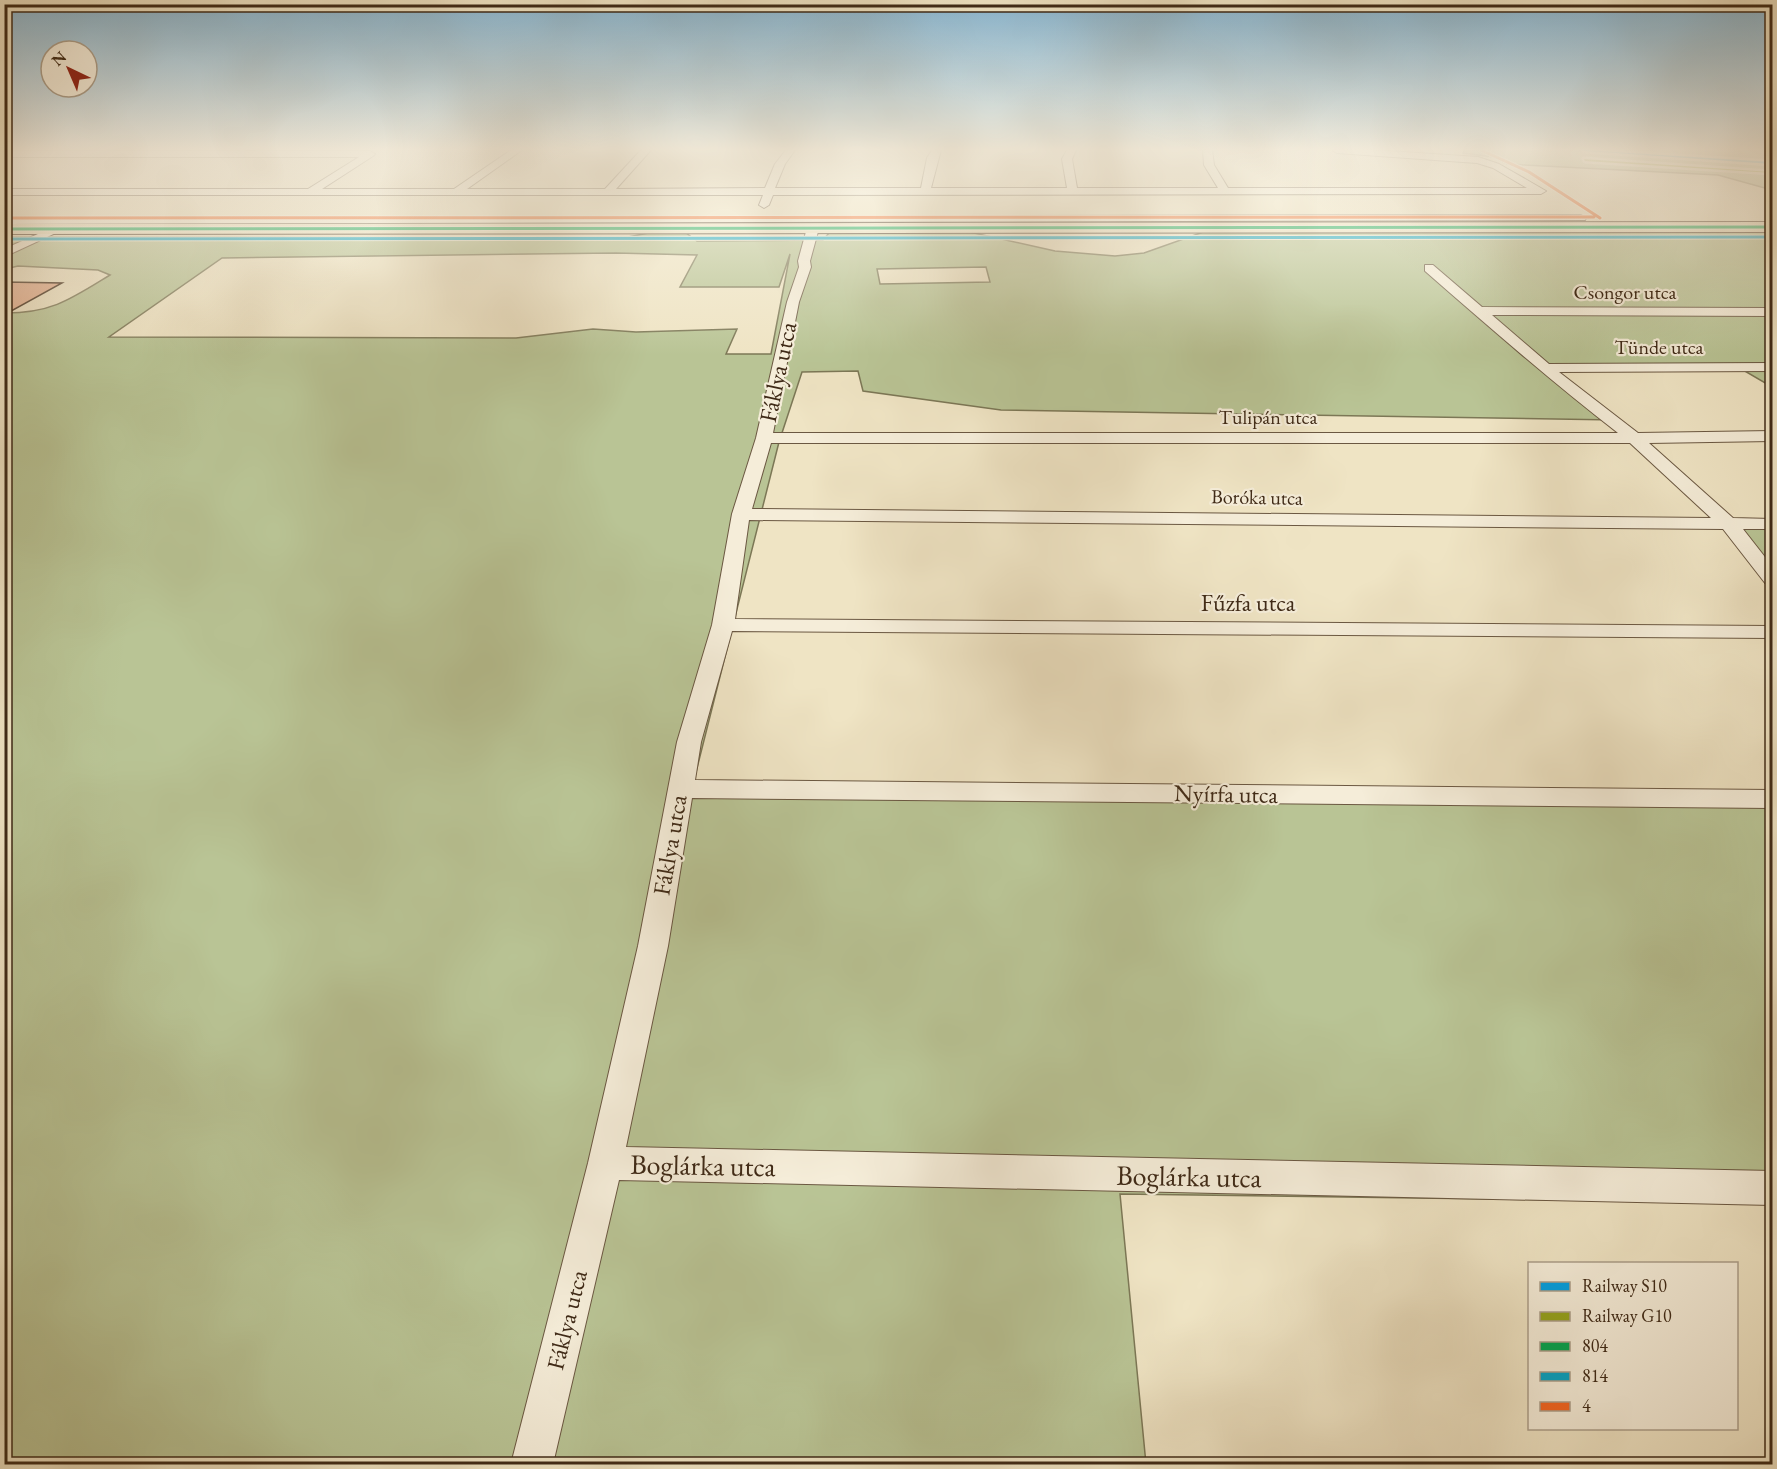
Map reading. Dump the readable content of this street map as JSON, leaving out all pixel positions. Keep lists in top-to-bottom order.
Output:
{
  "streets": {
    "street": [
      "Csongor utca",
      "Tünde utca",
      "Fáklya utca",
      "Tulipán utca",
      "Boróka utca",
      "Fűzfa utca",
      "Nyírfa utca",
      "Boglárka utca"
    ]
  },
  "crossings": [
    ["Fáklya utca", "Tulipán utca"],
    ["Fáklya utca", "Boróka utca"],
    ["Fáklya utca", "Fűzfa utca"],
    ["Fáklya utca", "Nyírfa utca"],
    ["Fáklya utca", "Boglárka utca"]
  ],
  "lines": ["transit line 804", "transit line 814"],
  "legend": [
    "Railway S10",
    "Railway G10",
    "804",
    "814",
    "4"
  ],
  "north": "top left"
}
